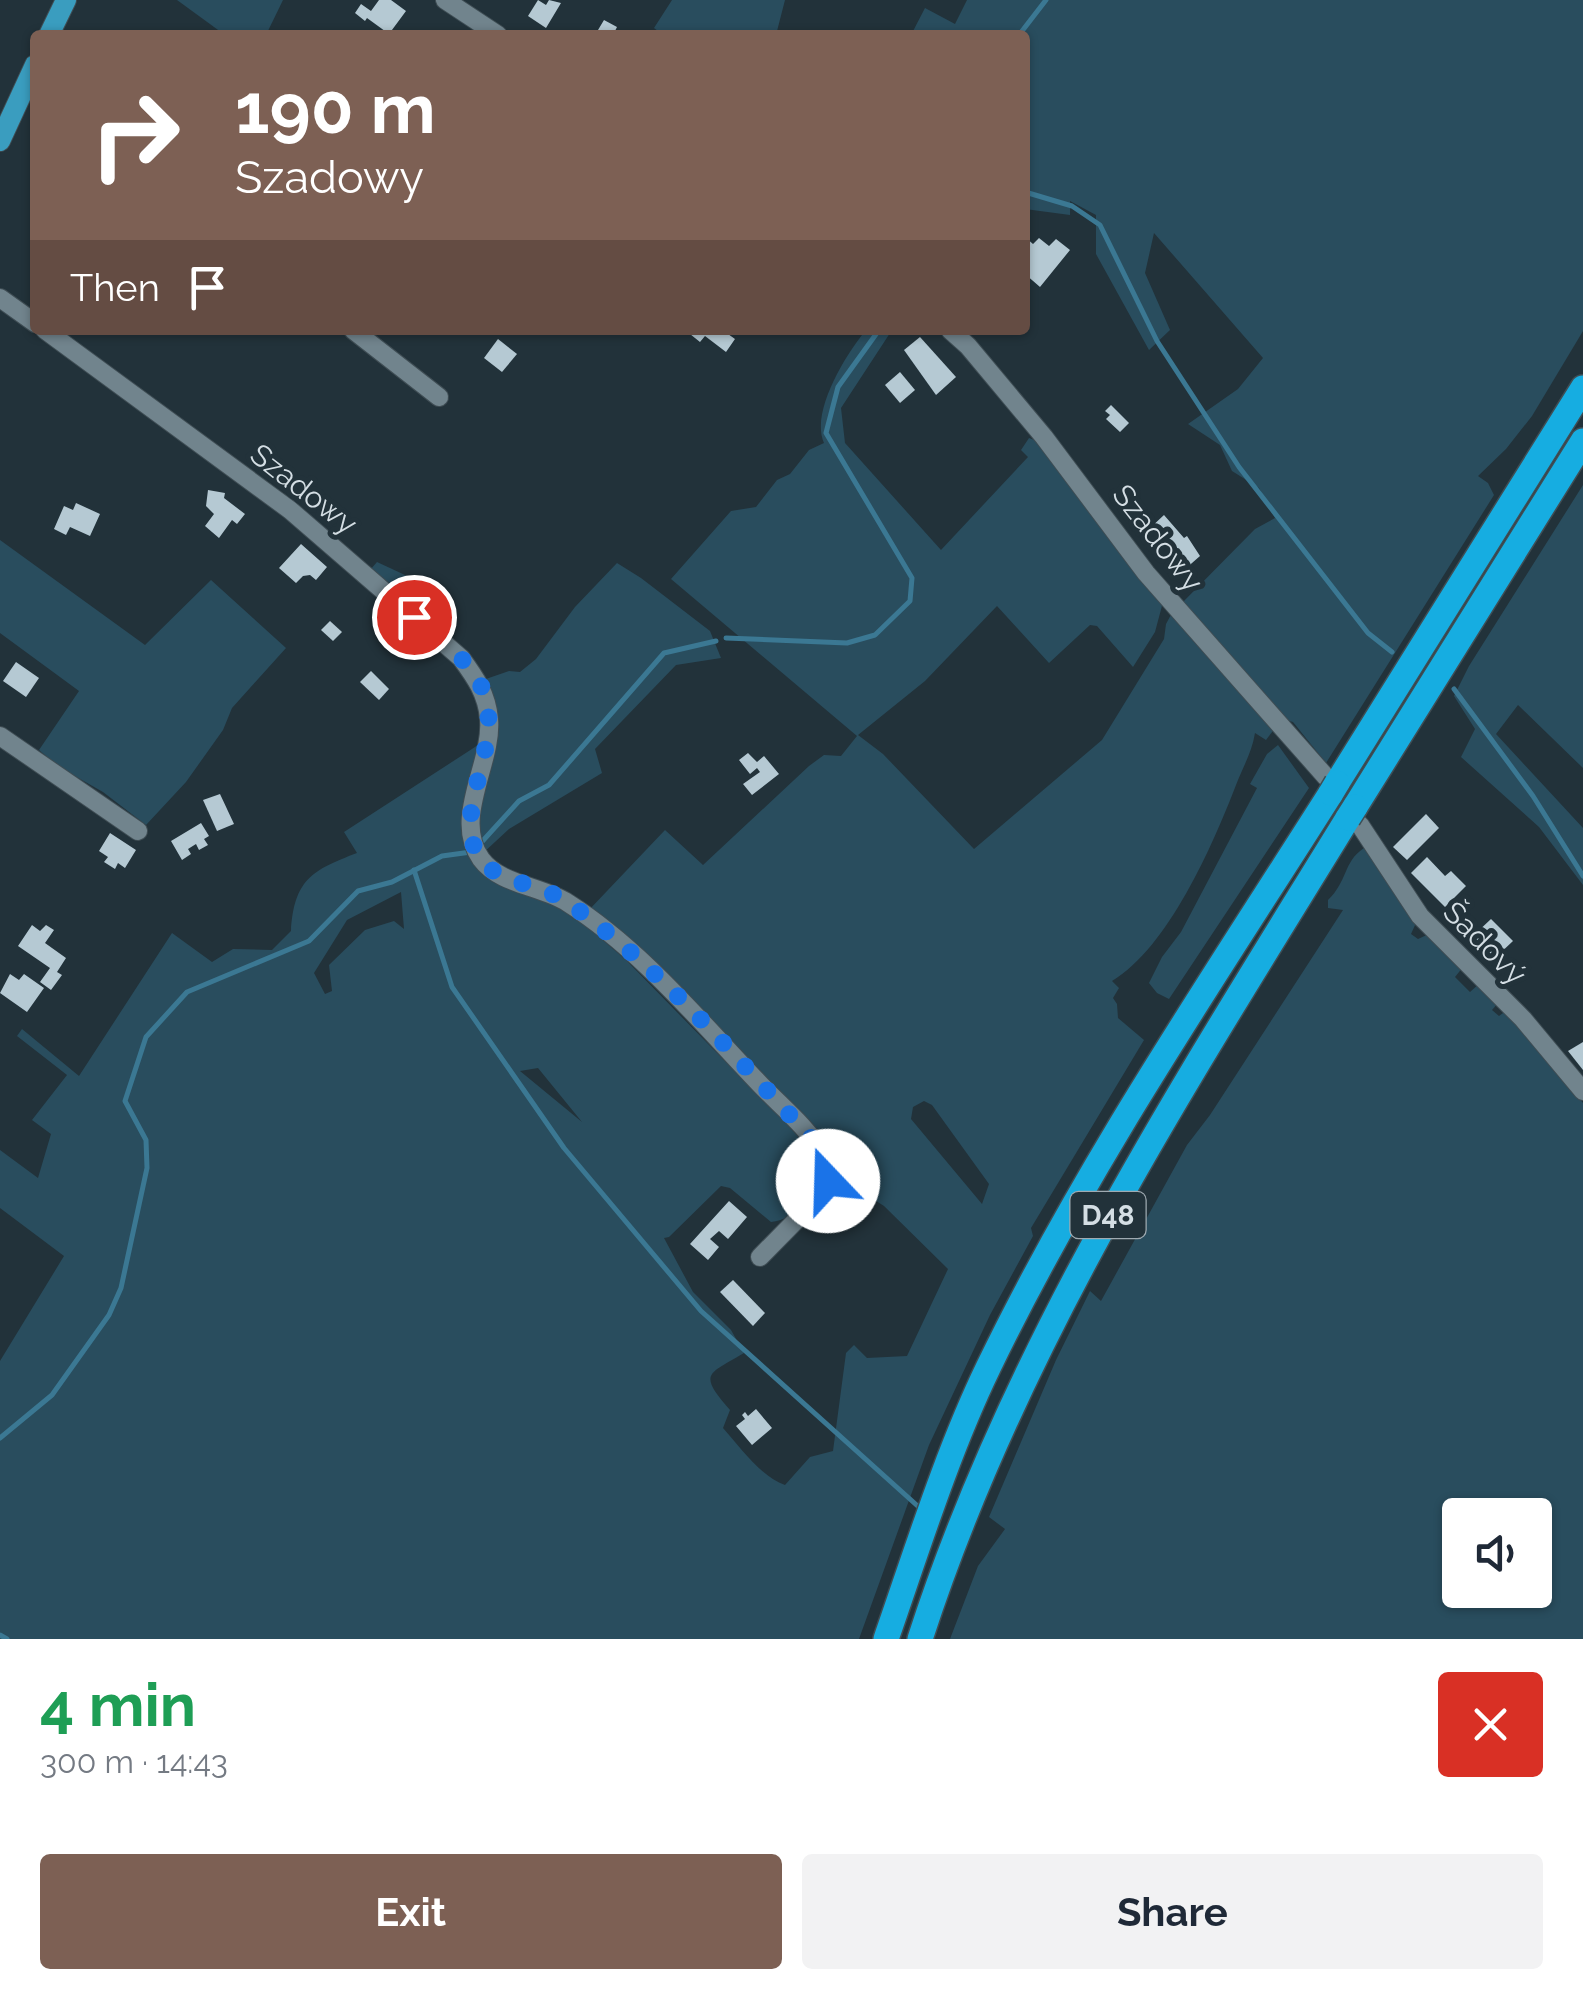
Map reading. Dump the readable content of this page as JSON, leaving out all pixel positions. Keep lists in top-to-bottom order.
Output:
{
  "streets": {
    "highway": ["D48"],
    "street": ["Szadowy", "Šadový"]
  },
  "crossings": [
    ["Szadowy", "D48"],
    ["Šadový", "D48"]
  ],
  "page": {
    "turn": ["190 m", "Szadowy"],
    "then": "Then",
    "heading": ["4 min", "300 m · 14:43"],
    "buttons": ["Exit", "Share"]
  }
}
